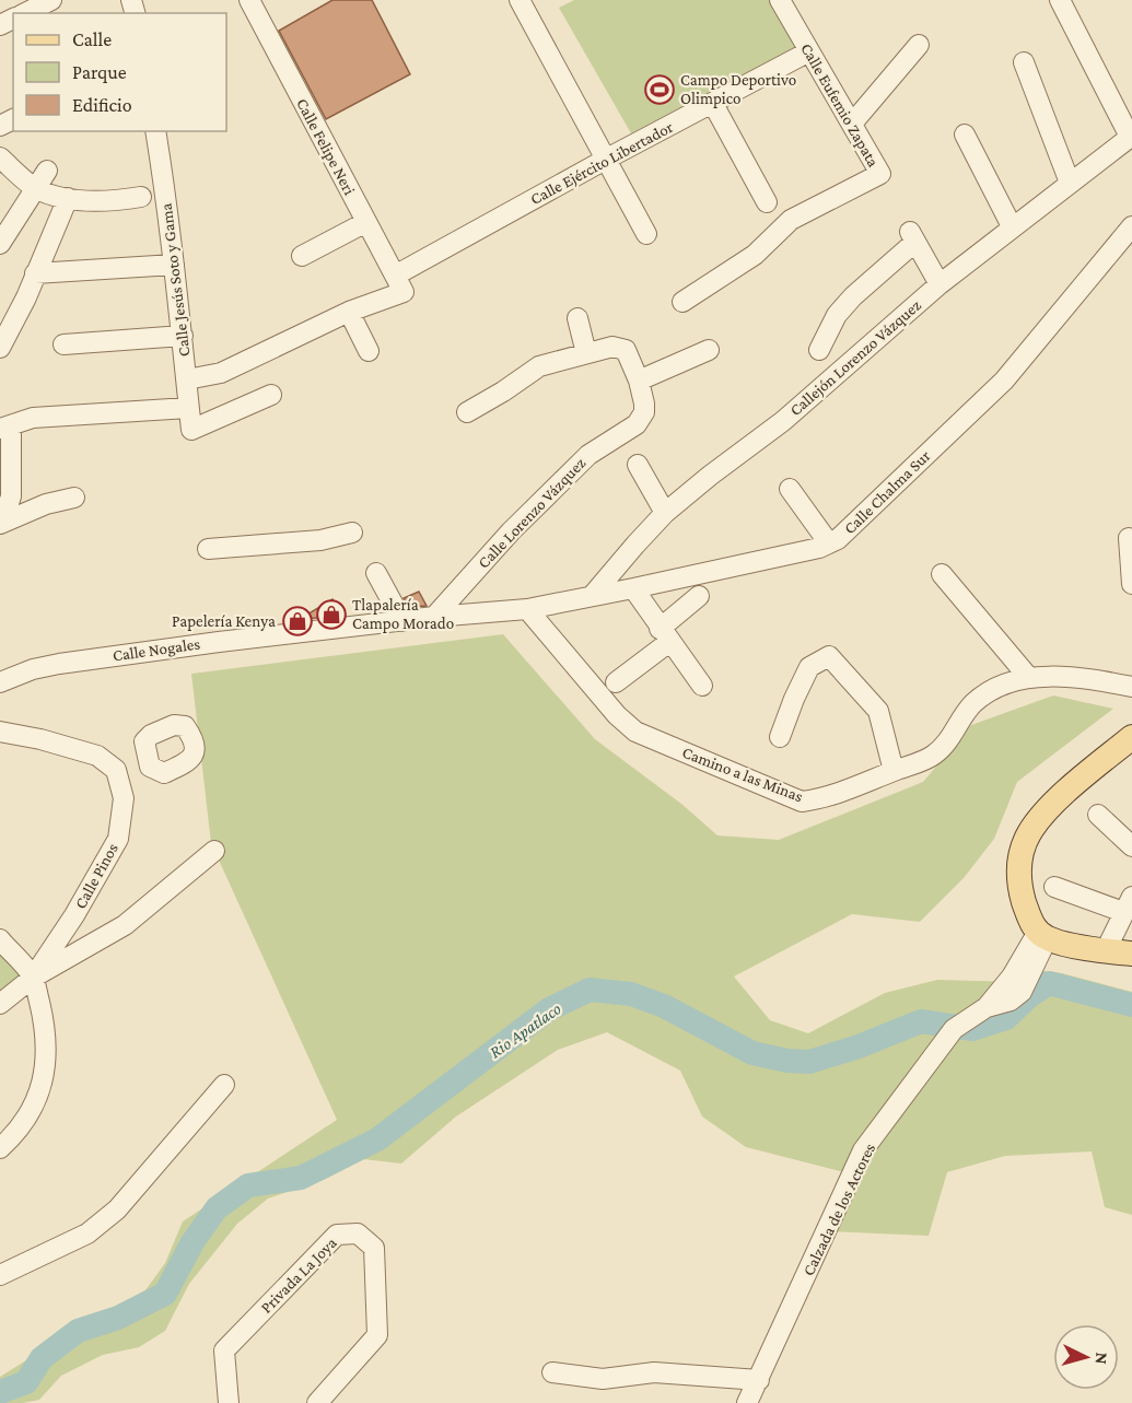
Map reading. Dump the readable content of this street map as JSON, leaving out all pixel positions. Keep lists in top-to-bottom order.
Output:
{
  "streets": {
    "street": [
      "Calle Eufemio Zapata",
      "Calle Felipe Neri",
      "Calle Ejército Libertador",
      "Calle Jesús Soto y Gama",
      "Callejón Lorenzo Vázquez",
      "Calle Chalma Sur",
      "Calle Lorenzo Vázquez",
      "Calle Nogales",
      "Camino a las Minas",
      "Calle Pinos",
      "Calzada de los Actores",
      "Privada La Joya"
    ]
  },
  "crossings": [
    ["Calle Eufemio Zapata", "Calle Ejército Libertador"],
    ["Calle Felipe Neri", "Calle Ejército Libertador"],
    ["Calle Ejército Libertador", "Calle Jesús Soto y Gama"],
    ["Callejón Lorenzo Vázquez", "Calle Chalma Sur"],
    ["Calle Chalma Sur", "Calle Lorenzo Vázquez"],
    ["Calle Chalma Sur", "Calle Nogales"],
    ["Calle Chalma Sur", "Camino a las Minas"],
    ["Calle Lorenzo Vázquez", "Calle Nogales"]
  ],
  "water": ["Rio Apatlaco"],
  "places": {
    "sports": ["Campo Deportivo Olimpico"],
    "shop": ["Tlapalería Campo Morado", "Papelería Kenya"]
  },
  "legend": ["Calle", "Parque", "Edificio"],
  "north": "right"
}
